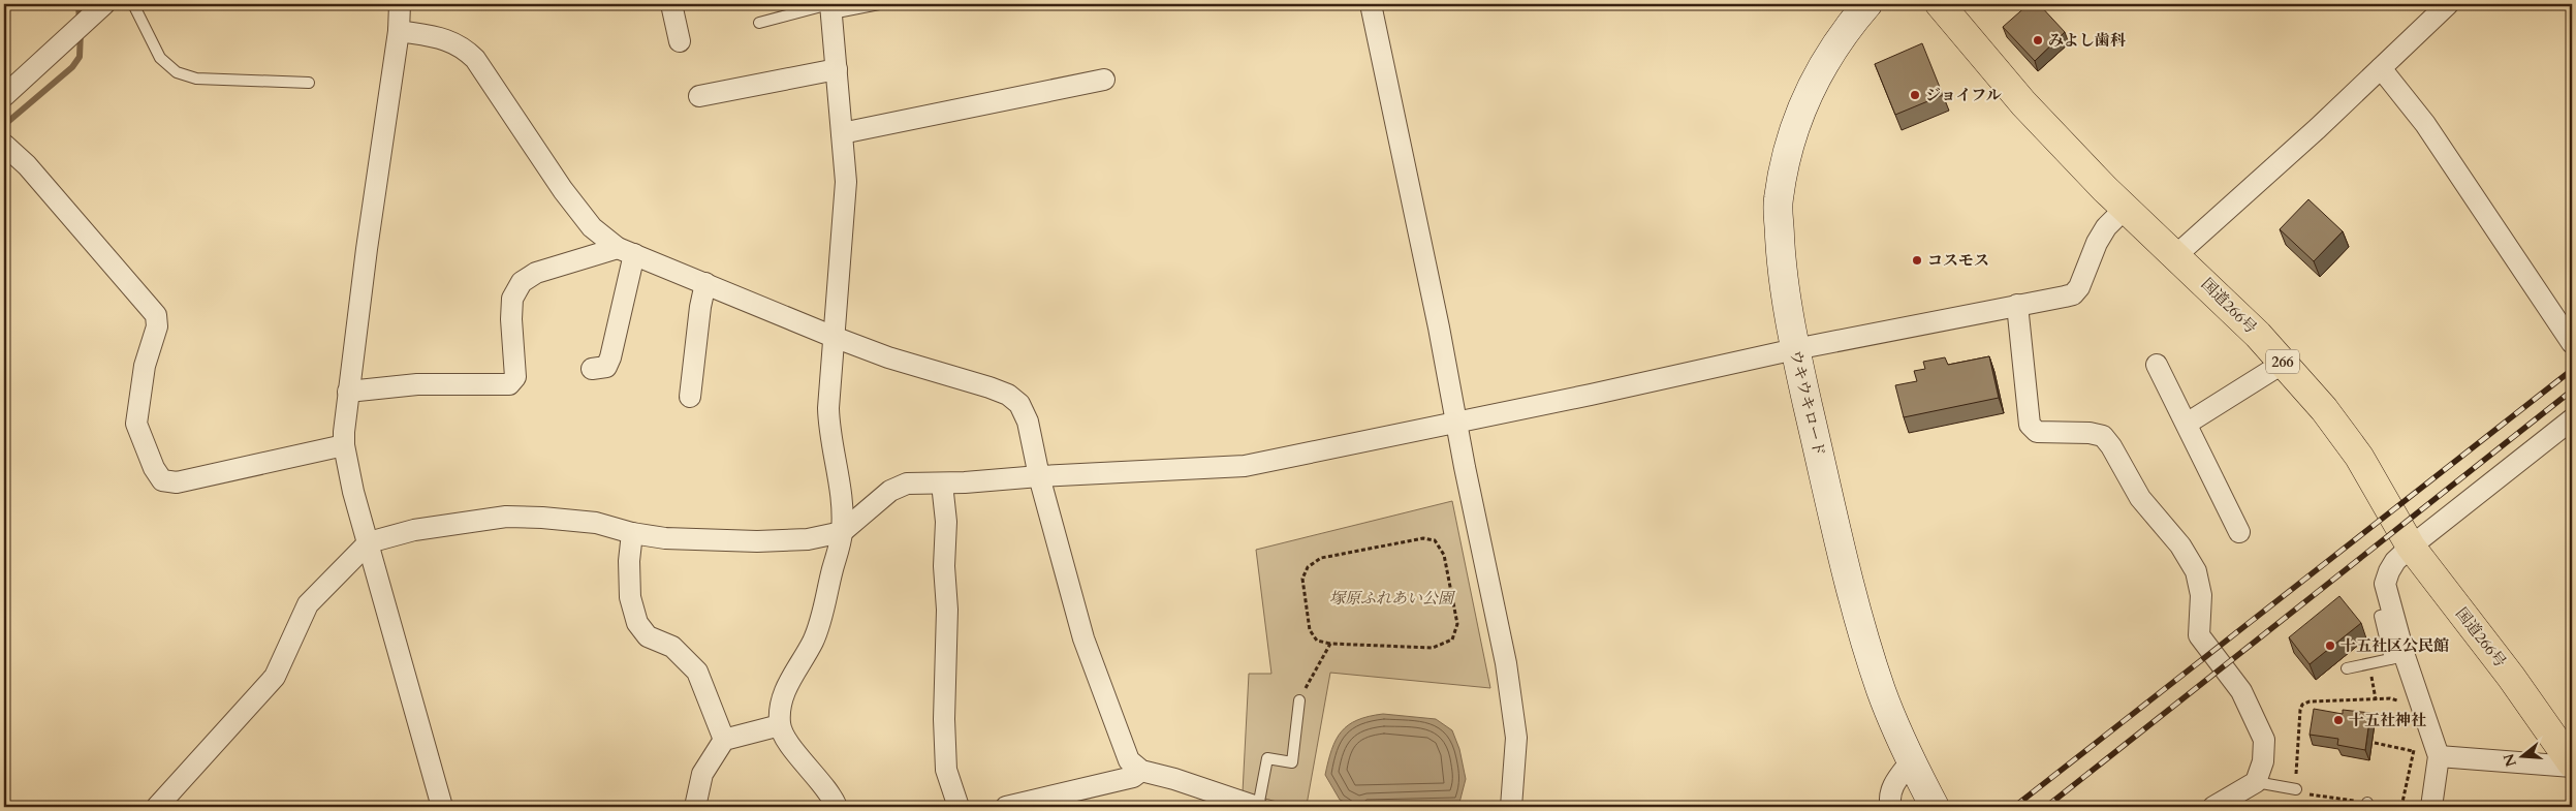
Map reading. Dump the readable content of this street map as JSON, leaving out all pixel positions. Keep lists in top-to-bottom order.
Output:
{
  "streets": {
    "highway": ["国道266号", "266"],
    "street": ["ウキウキロード"]
  },
  "parks": ["塚原ふれあい公園"],
  "places": [
    "みよし歯科",
    "ジョイフル",
    "コスモス",
    "十五社区公民館",
    "十五社神社"
  ],
  "north": "left"
}
